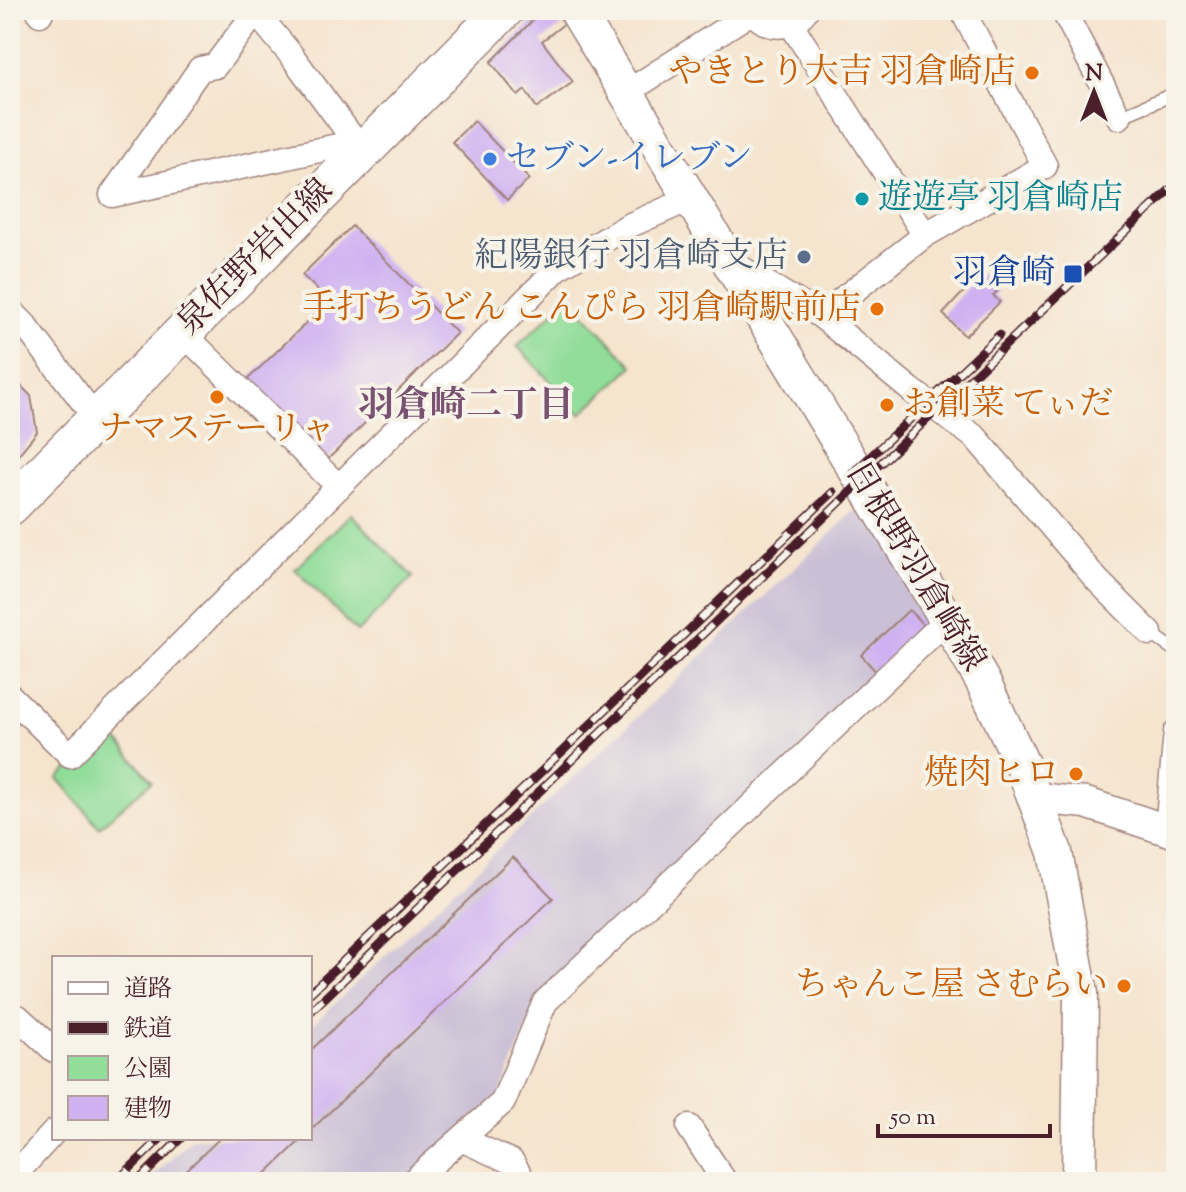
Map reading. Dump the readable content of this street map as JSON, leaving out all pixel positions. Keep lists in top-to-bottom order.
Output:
{
  "streets": {
    "main road": ["泉佐野岩出線", "日根野羽倉崎線"]
  },
  "districts": ["羽倉崎二丁目"],
  "places": {
    "other": [
      "やきとり大吉 羽倉崎店",
      "セブン-イレブン",
      "遊遊亭 羽倉崎店",
      "紀陽銀行 羽倉崎支店",
      "手打ちうどん こんぴら 羽倉崎駅前店",
      "ナマステーリャ",
      "お創菜 てぃだ",
      "焼肉ヒロ",
      "ちゃんこ屋 さむらい"
    ],
    "transit": ["羽倉崎"]
  },
  "legend": [
    "道路",
    "鉄道",
    "公園",
    "建物"
  ],
  "scale_bar": "50 m",
  "north": "top"
}
